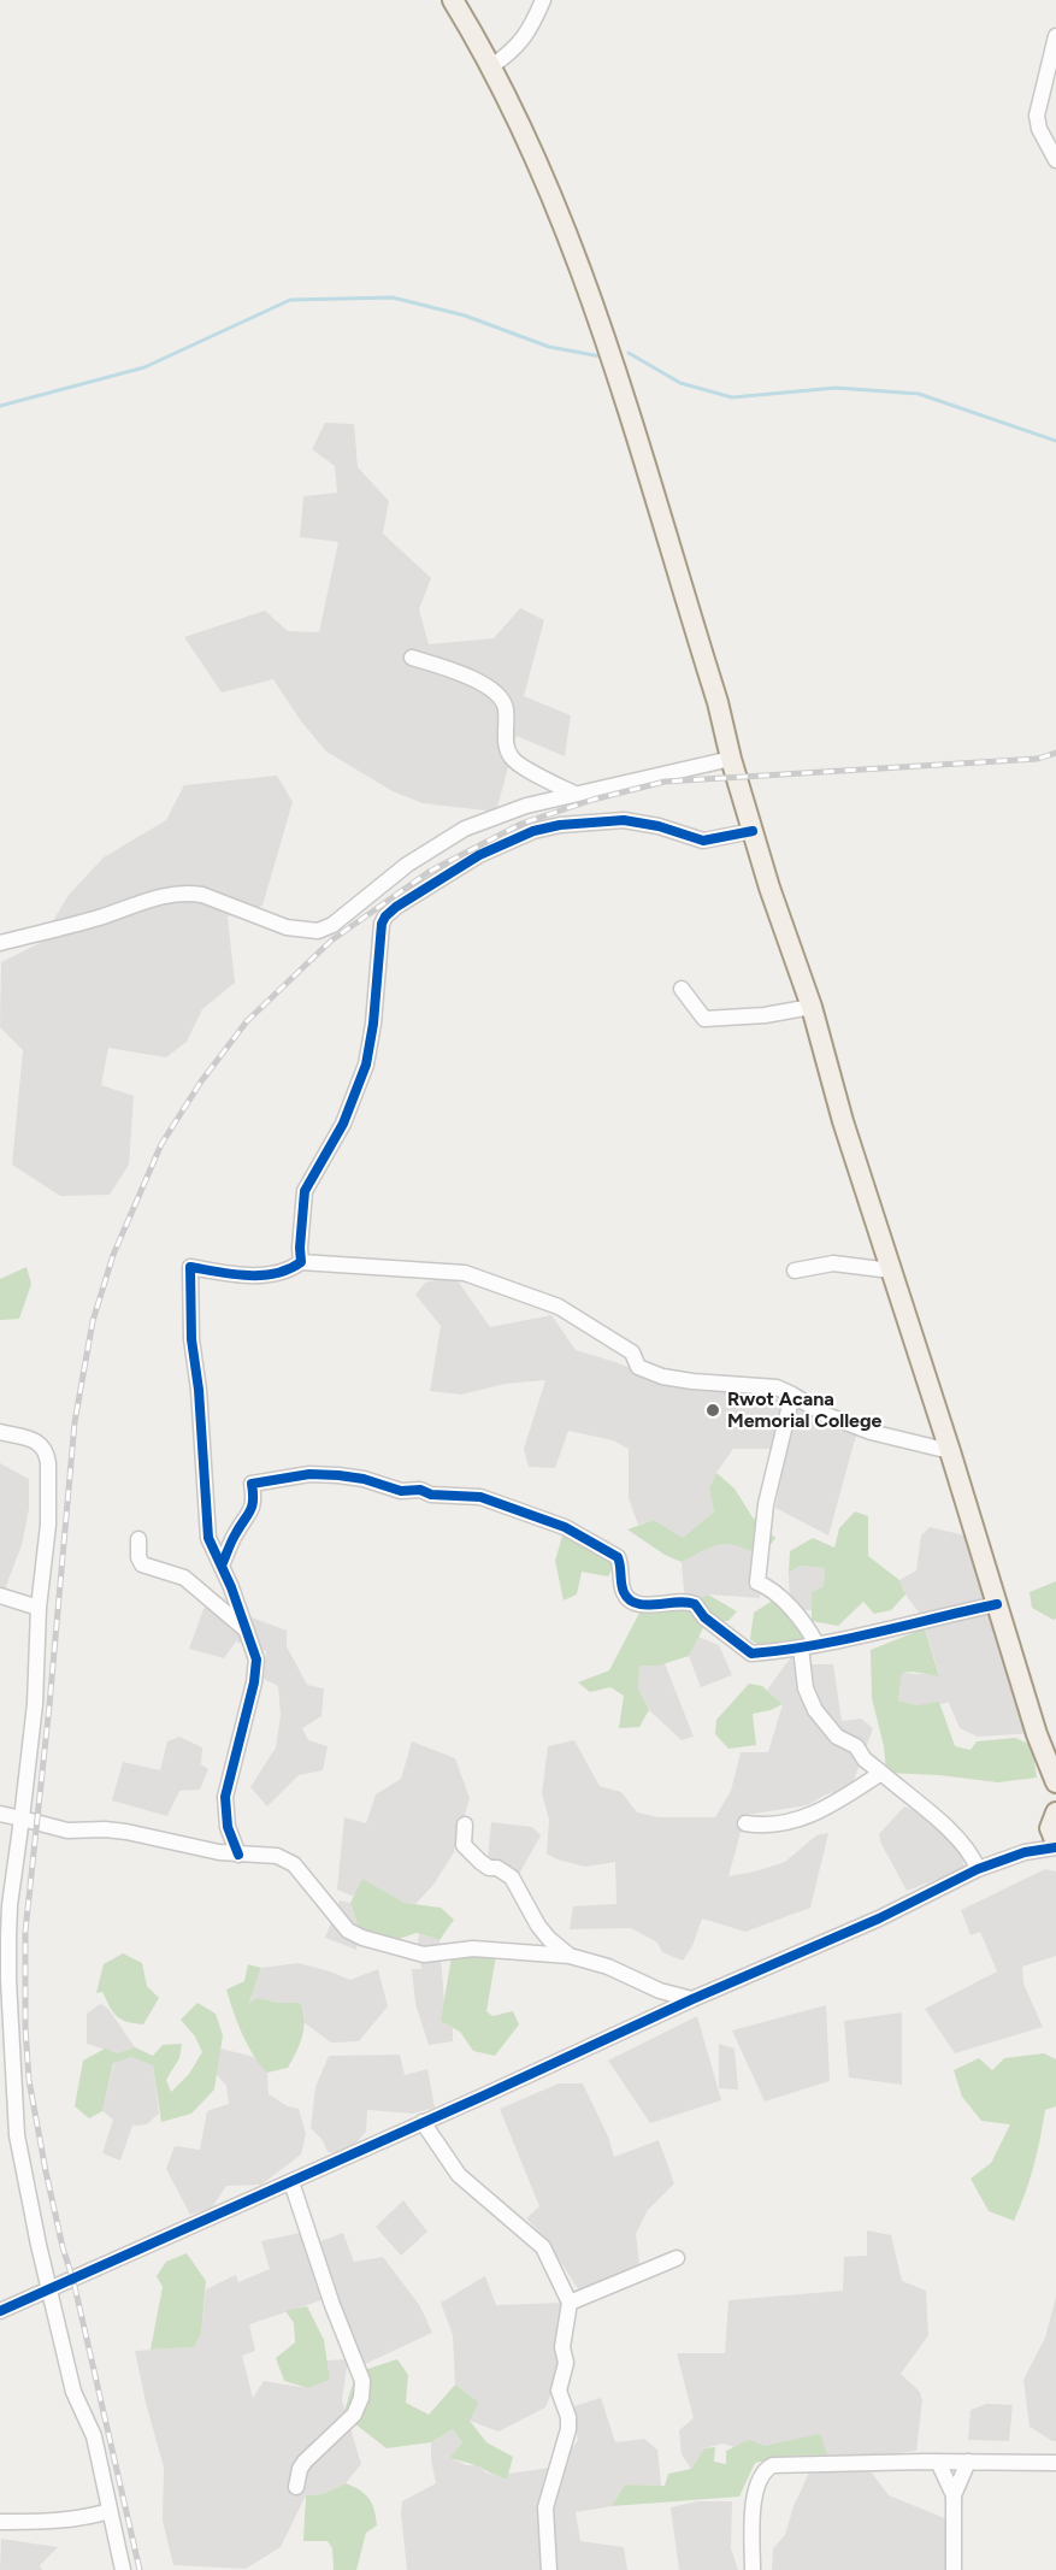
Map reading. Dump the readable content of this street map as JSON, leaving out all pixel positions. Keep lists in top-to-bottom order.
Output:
{
  "places": ["Rwot Acana Memorial College"]
}
